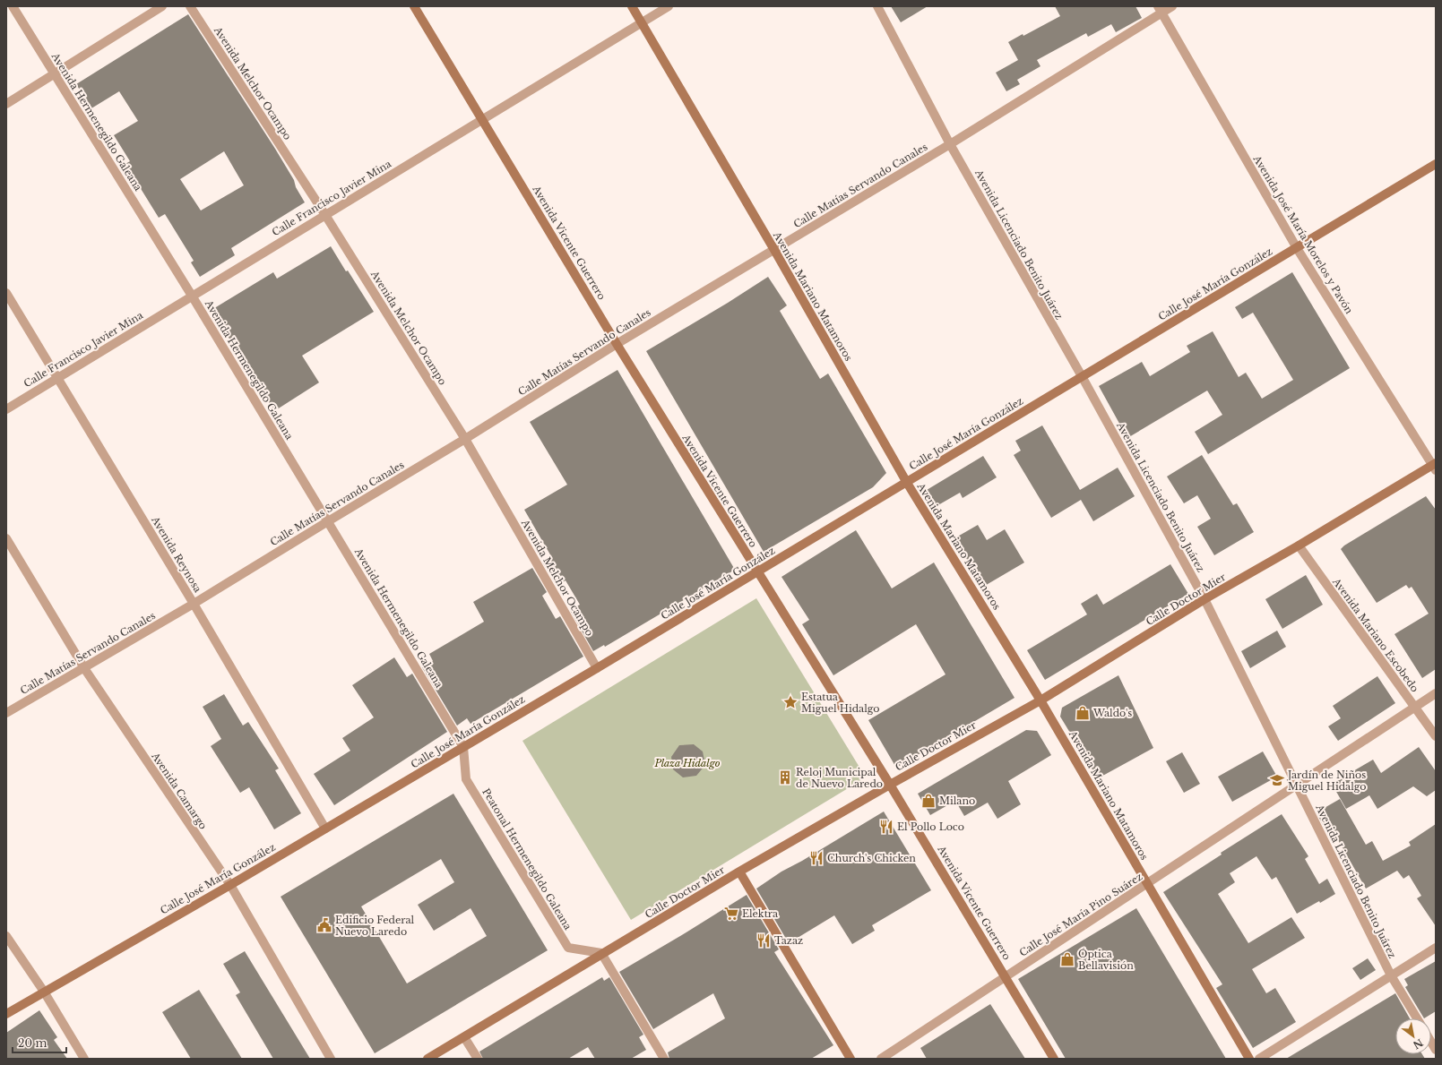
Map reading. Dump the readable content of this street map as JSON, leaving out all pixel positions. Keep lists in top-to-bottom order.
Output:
{
  "streets": {
    "main road": [
      "Avenida Vicente Guerrero",
      "Calle José María González",
      "Avenida Mariano Matamoros",
      "Calle Doctor Mier"
    ],
    "street": [
      "Avenida Melchor Ocampo",
      "Avenida Hermenegildo Galeana",
      "Calle Matías Servando Canales",
      "Calle Francisco Javier Mina",
      "Avenida José María Morelos y Pavón",
      "Avenida Licenciado Benito Juárez",
      "Avenida Reynosa",
      "Avenida Mariano Escobedo",
      "Avenida Camargo",
      "Peatonal Hermenegildo Galeana",
      "Calle José María Pino Suárez"
    ]
  },
  "crossings": [
    ["Avenida Melchor Ocampo", "Calle Matías Servando Canales"],
    ["Avenida Melchor Ocampo", "Calle Francisco Javier Mina"],
    ["Avenida Melchor Ocampo", "Calle José María González"],
    ["Avenida Hermenegildo Galeana", "Calle Matías Servando Canales"],
    ["Avenida Hermenegildo Galeana", "Calle Francisco Javier Mina"],
    ["Avenida Hermenegildo Galeana", "Calle José María González"],
    ["Avenida Hermenegildo Galeana", "Peatonal Hermenegildo Galeana"],
    ["Calle Matías Servando Canales", "Avenida José María Morelos y Pavón"],
    ["Calle Matías Servando Canales", "Avenida Vicente Guerrero"],
    ["Calle Matías Servando Canales", "Avenida Licenciado Benito Juárez"],
    ["Calle Matías Servando Canales", "Avenida Mariano Matamoros"],
    ["Calle Matías Servando Canales", "Avenida Reynosa"],
    ["Calle Matías Servando Canales", "Avenida Camargo"],
    ["Calle Francisco Javier Mina", "Avenida Vicente Guerrero"],
    ["Calle Francisco Javier Mina", "Avenida Mariano Matamoros"],
    ["Calle Francisco Javier Mina", "Avenida Reynosa"],
    ["Avenida José María Morelos y Pavón", "Calle José María González"],
    ["Avenida José María Morelos y Pavón", "Calle Doctor Mier"],
    ["Avenida Vicente Guerrero", "Calle José María González"],
    ["Avenida Vicente Guerrero", "Calle Doctor Mier"],
    ["Avenida Vicente Guerrero", "Calle José María Pino Suárez"],
    ["Avenida Licenciado Benito Juárez", "Calle José María González"],
    ["Avenida Licenciado Benito Juárez", "Calle Doctor Mier"],
    ["Avenida Licenciado Benito Juárez", "Calle José María Pino Suárez"],
    ["Calle José María González", "Avenida Mariano Matamoros"],
    ["Calle José María González", "Avenida Reynosa"],
    ["Calle José María González", "Avenida Camargo"],
    ["Calle José María González", "Peatonal Hermenegildo Galeana"],
    ["Avenida Mariano Matamoros", "Calle Doctor Mier"],
    ["Avenida Mariano Matamoros", "Calle José María Pino Suárez"],
    ["Calle Doctor Mier", "Avenida Mariano Escobedo"],
    ["Calle Doctor Mier", "Peatonal Hermenegildo Galeana"],
    ["Avenida Mariano Escobedo", "Calle José María Pino Suárez"]
  ],
  "parks": ["Plaza Hidalgo"],
  "places": {
    "place": ["Estatua Miguel Hidalgo"],
    "shop": ["Waldo's", "Milano", "Óptica Bellavisión"],
    "building": ["Reloj Municipal de Nuevo Laredo"],
    "school or university": ["Jardín de Niños Miguel Hidalgo"],
    "restaurant": ["El Pollo Loco", "Church's Chicken", "Tazaz"],
    "supermarket": ["Elektra"],
    "public building": ["Edificio Federal Nuevo Laredo"]
  },
  "scale_bar": "20 m",
  "north": "bottom right"
}
